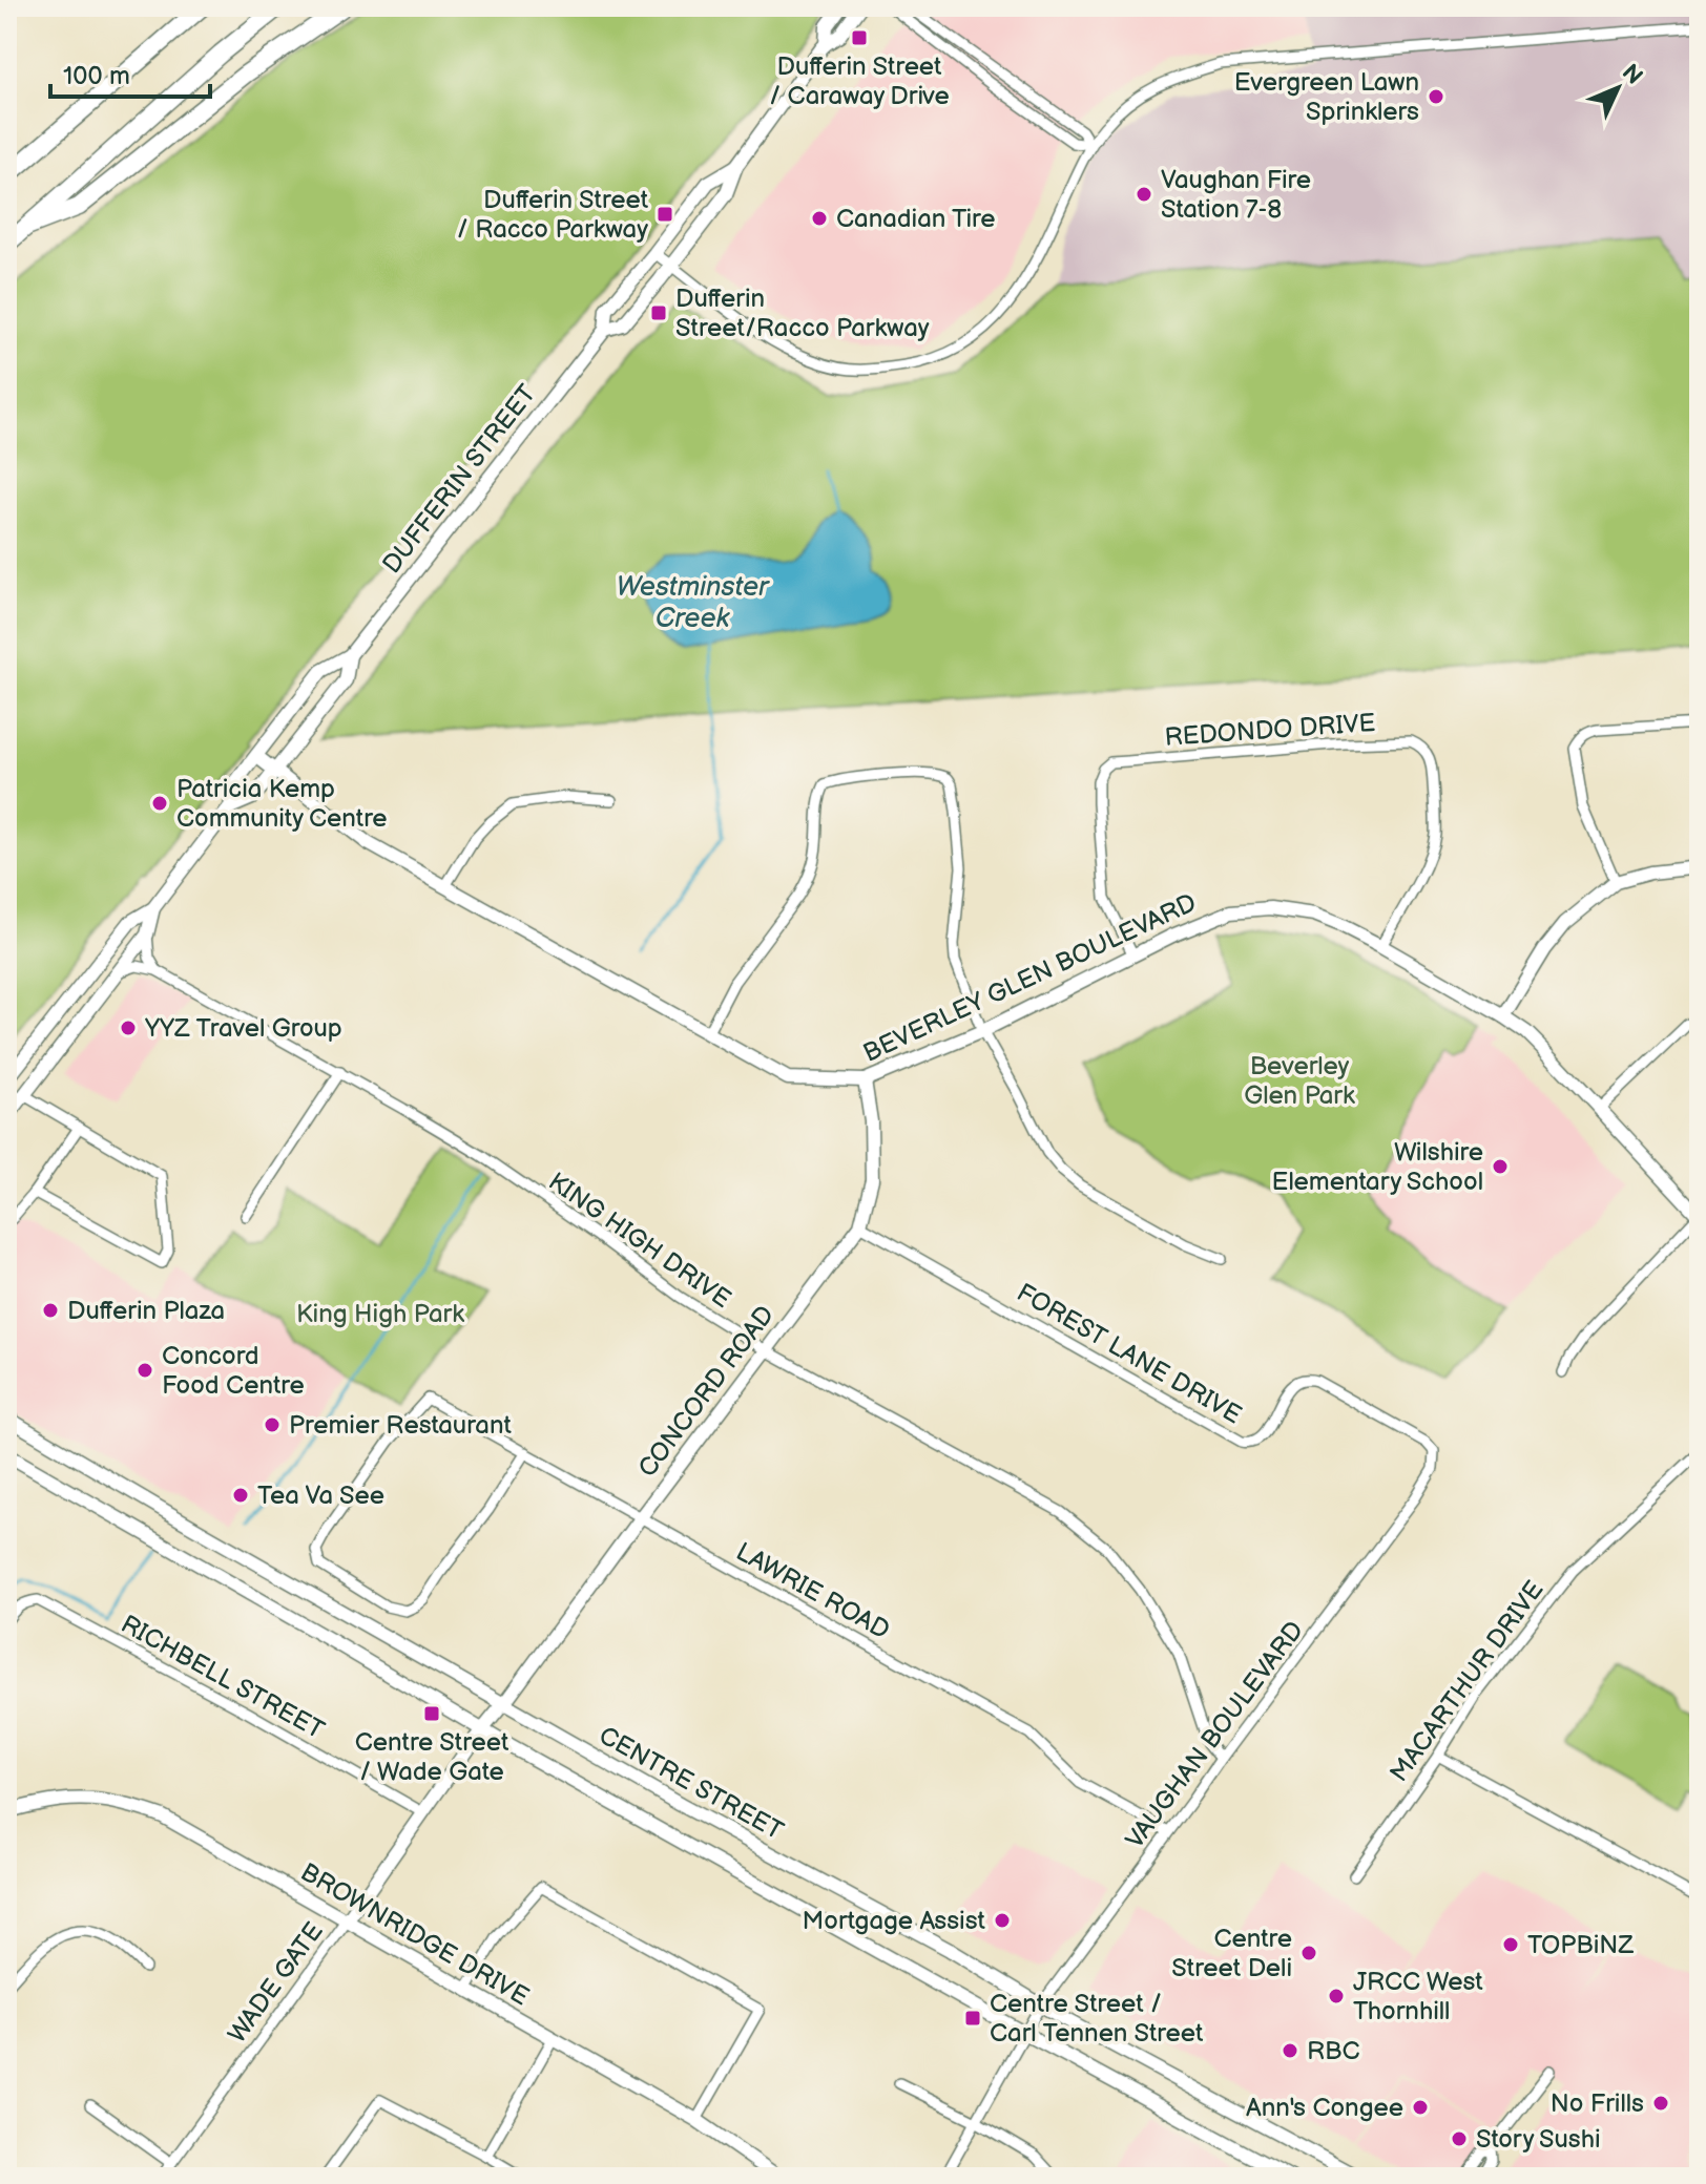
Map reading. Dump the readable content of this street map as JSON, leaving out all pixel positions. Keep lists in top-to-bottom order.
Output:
{
  "streets": {
    "main road": [
      "DUFFERIN STREET",
      "BEVERLEY GLEN BOULEVARD",
      "CONCORD ROAD",
      "CENTRE STREET",
      "BROWNRIDGE DRIVE",
      "WADE GATE"
    ],
    "street": [
      "REDONDO DRIVE",
      "KING HIGH DRIVE",
      "FOREST LANE DRIVE",
      "LAWRIE ROAD",
      "RICHBELL STREET",
      "MACARTHUR DRIVE",
      "VAUGHAN BOULEVARD"
    ]
  },
  "crossings": [
    ["DUFFERIN STREET", "BEVERLEY GLEN BOULEVARD"],
    ["REDONDO DRIVE", "BEVERLEY GLEN BOULEVARD"],
    ["BEVERLEY GLEN BOULEVARD", "CONCORD ROAD"],
    ["KING HIGH DRIVE", "CONCORD ROAD"],
    ["KING HIGH DRIVE", "VAUGHAN BOULEVARD"],
    ["FOREST LANE DRIVE", "CONCORD ROAD"],
    ["FOREST LANE DRIVE", "VAUGHAN BOULEVARD"],
    ["CONCORD ROAD", "LAWRIE ROAD"],
    ["CONCORD ROAD", "CENTRE STREET"],
    ["CONCORD ROAD", "WADE GATE"],
    ["LAWRIE ROAD", "VAUGHAN BOULEVARD"],
    ["RICHBELL STREET", "WADE GATE"],
    ["VAUGHAN BOULEVARD", "CENTRE STREET"],
    ["BROWNRIDGE DRIVE", "WADE GATE"]
  ],
  "water": ["Westminster Creek"],
  "parks": ["Beverley Glen Park", "King High Park"],
  "places": {
    "transit": [
      "Dufferin Street / Caraway Drive",
      "Dufferin Street / Racco Parkway",
      "Dufferin Street/Racco Parkway",
      "Centre Street / Wade Gate",
      "Centre Street / Carl Tennen Street"
    ],
    "other": [
      "Evergreen Lawn Sprinklers",
      "Vaughan Fire Station 7-8",
      "Canadian Tire",
      "Patricia Kemp Community Centre",
      "YYZ Travel Group",
      "Wilshire Elementary School",
      "Dufferin Plaza",
      "Concord Food Centre",
      "Premier Restaurant",
      "Tea Va See",
      "Mortgage Assist",
      "TOPBiNZ",
      "Centre Street Deli",
      "JRCC West Thornhill",
      "RBC",
      "No Frills",
      "Ann's Congee",
      "Story Sushi"
    ]
  },
  "scale_bar": "100 m",
  "north": "top right"
}
